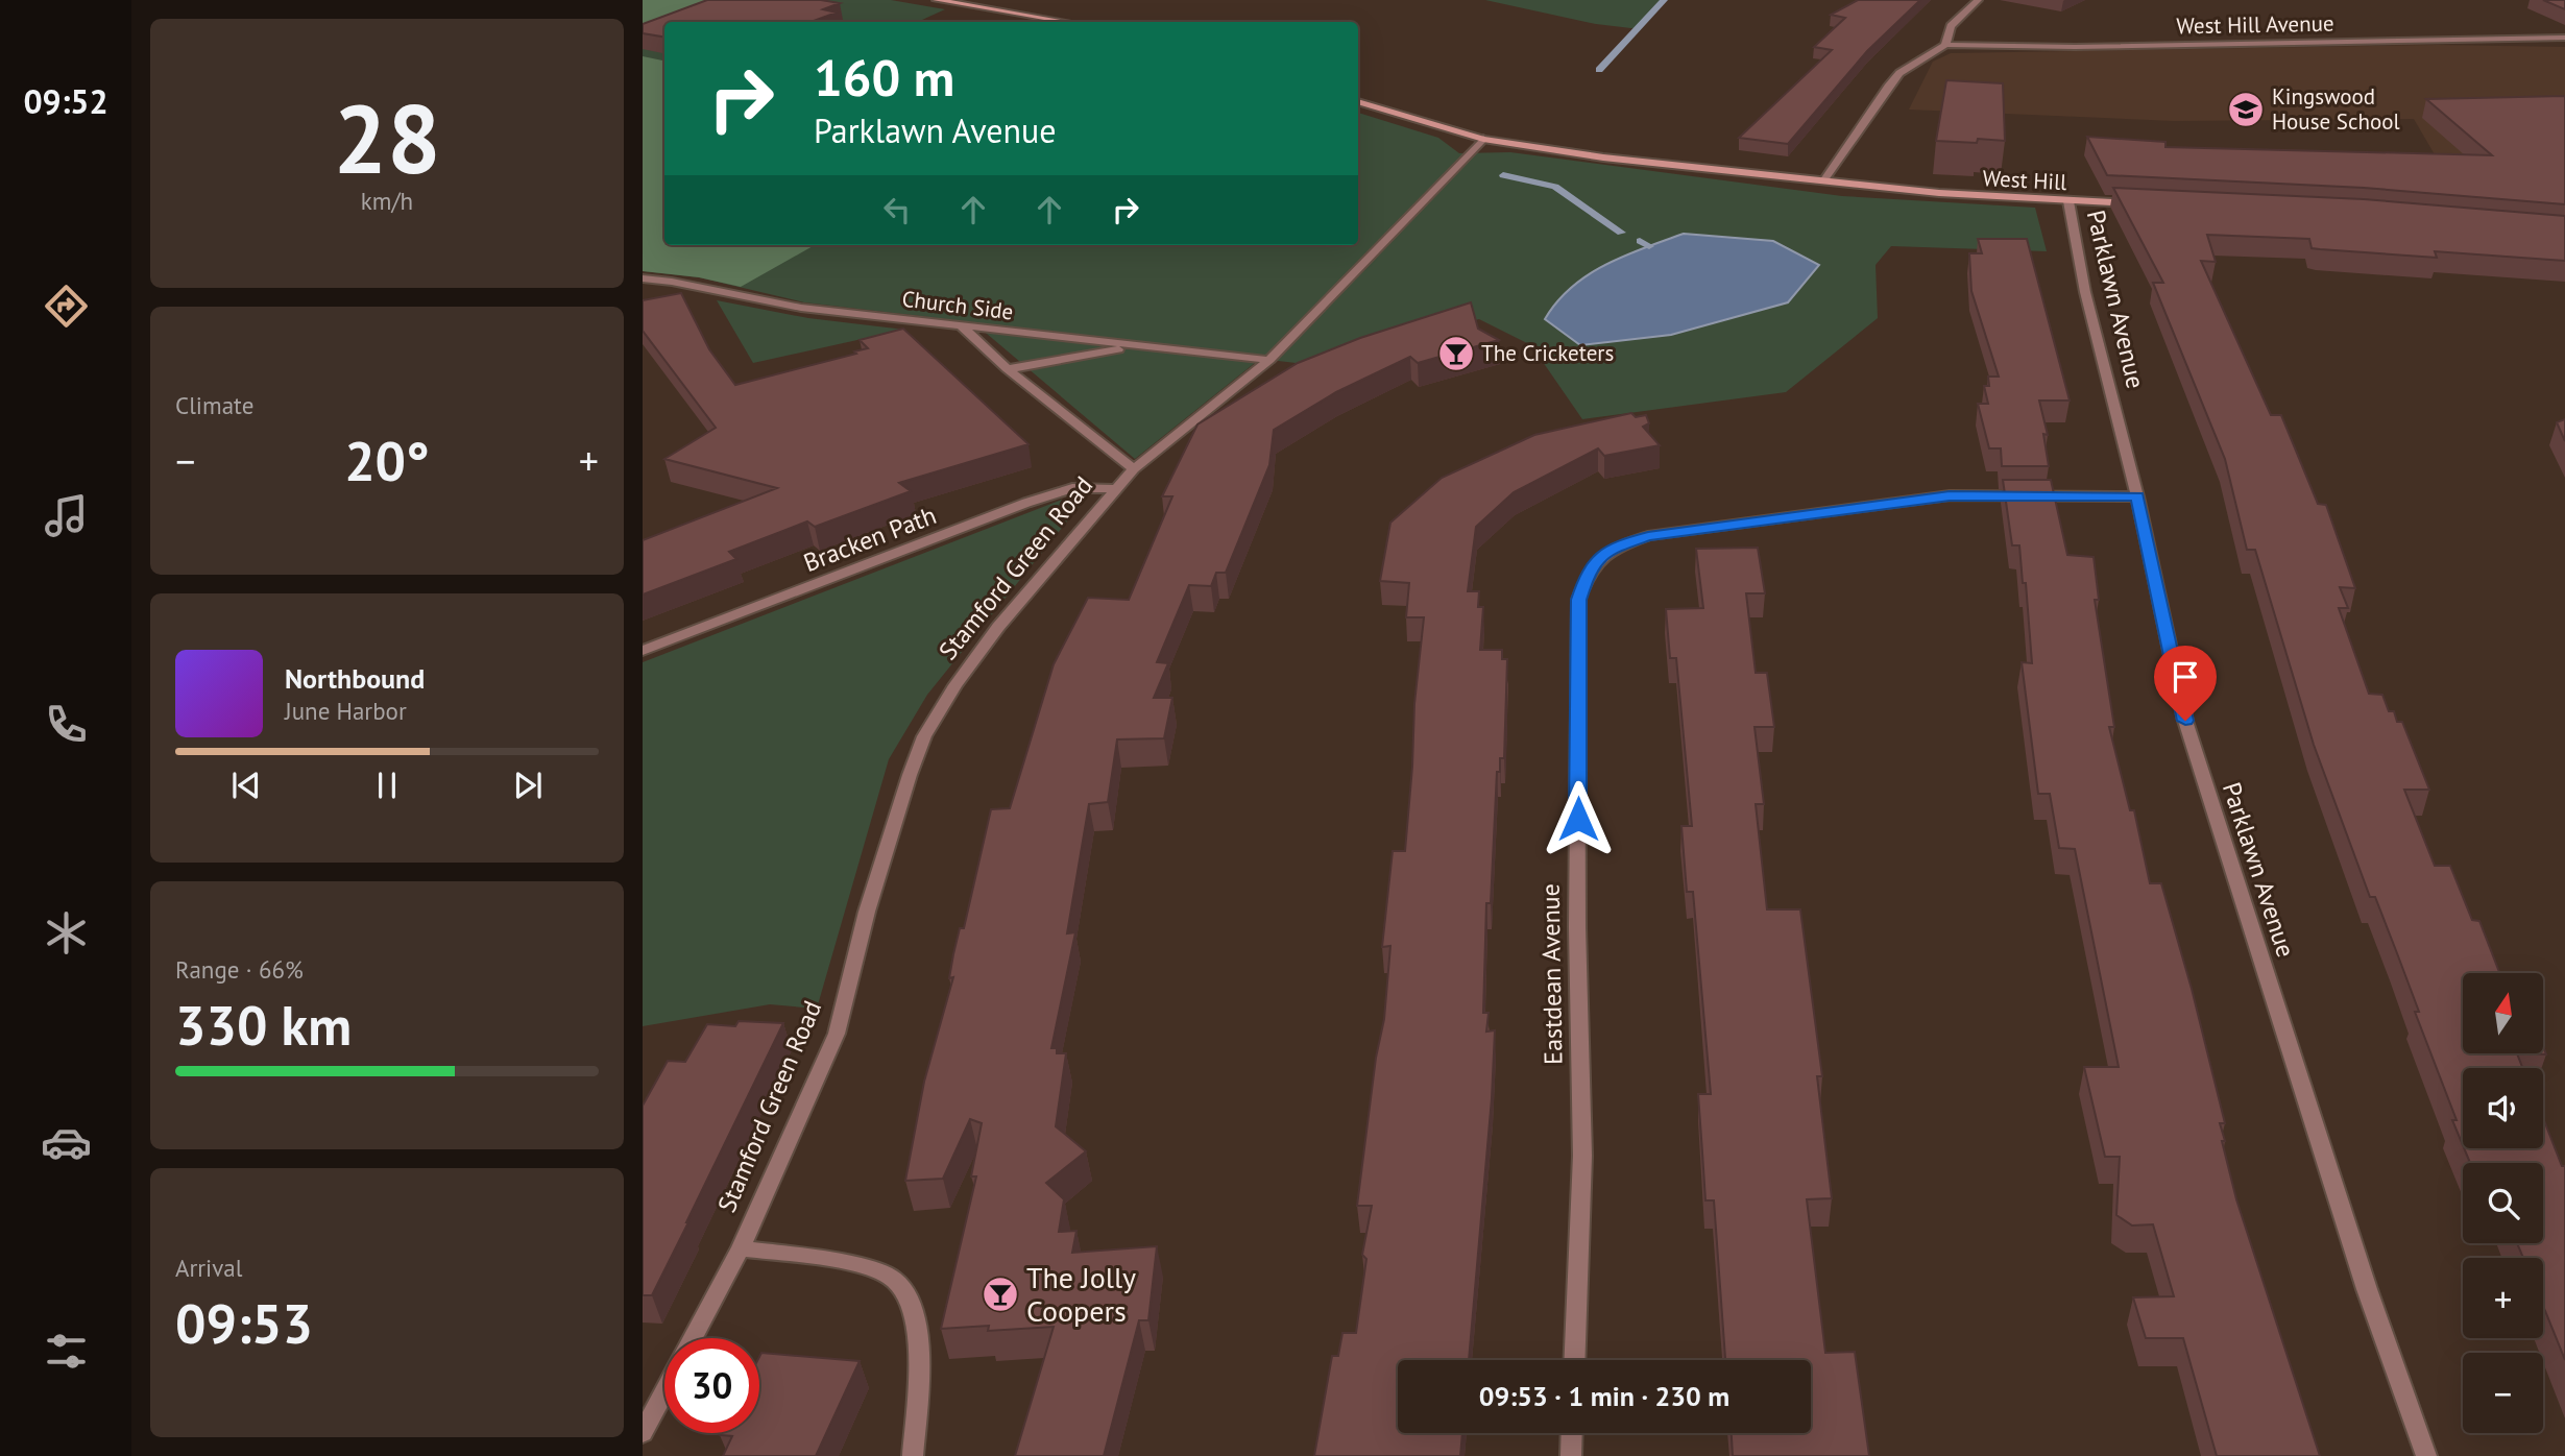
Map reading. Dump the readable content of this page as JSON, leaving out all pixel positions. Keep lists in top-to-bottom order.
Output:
{
  "streets": {
    "main road": ["West Hill"],
    "street": [
      "West Hill Avenue",
      "Parklawn Avenue",
      "Church Side",
      "Bracken Path",
      "Stamford Green Road",
      "Eastdean Avenue"
    ]
  },
  "crossings": [
    ["West Hill", "Parklawn Avenue"],
    ["West Hill", "Stamford Green Road"],
    ["Parklawn Avenue", "Eastdean Avenue"],
    ["Church Side", "Stamford Green Road"],
    ["Bracken Path", "Stamford Green Road"]
  ],
  "places": {
    "school or university": ["Kingswood House School"],
    "bar": ["The Cricketers", "The Jolly Coopers"]
  },
  "north": "top",
  "page": {
    "tabs": "09:52",
    "tile": [
      ["28", "km/h"],
      "Climate",
      ["Range · 66%", "330 km"],
      ["Arrival", "09:53"]
    ],
    "turn": ["160 m", "Parklawn Avenue"],
    "heat": ["−", "20°", "+"],
    "song": ["Northbound", "June Harbor"],
    "map_buttons": ["+", "−"],
    "limit": "30",
    "trip": "09:53 · 1 min · 230 m"
  }
}
